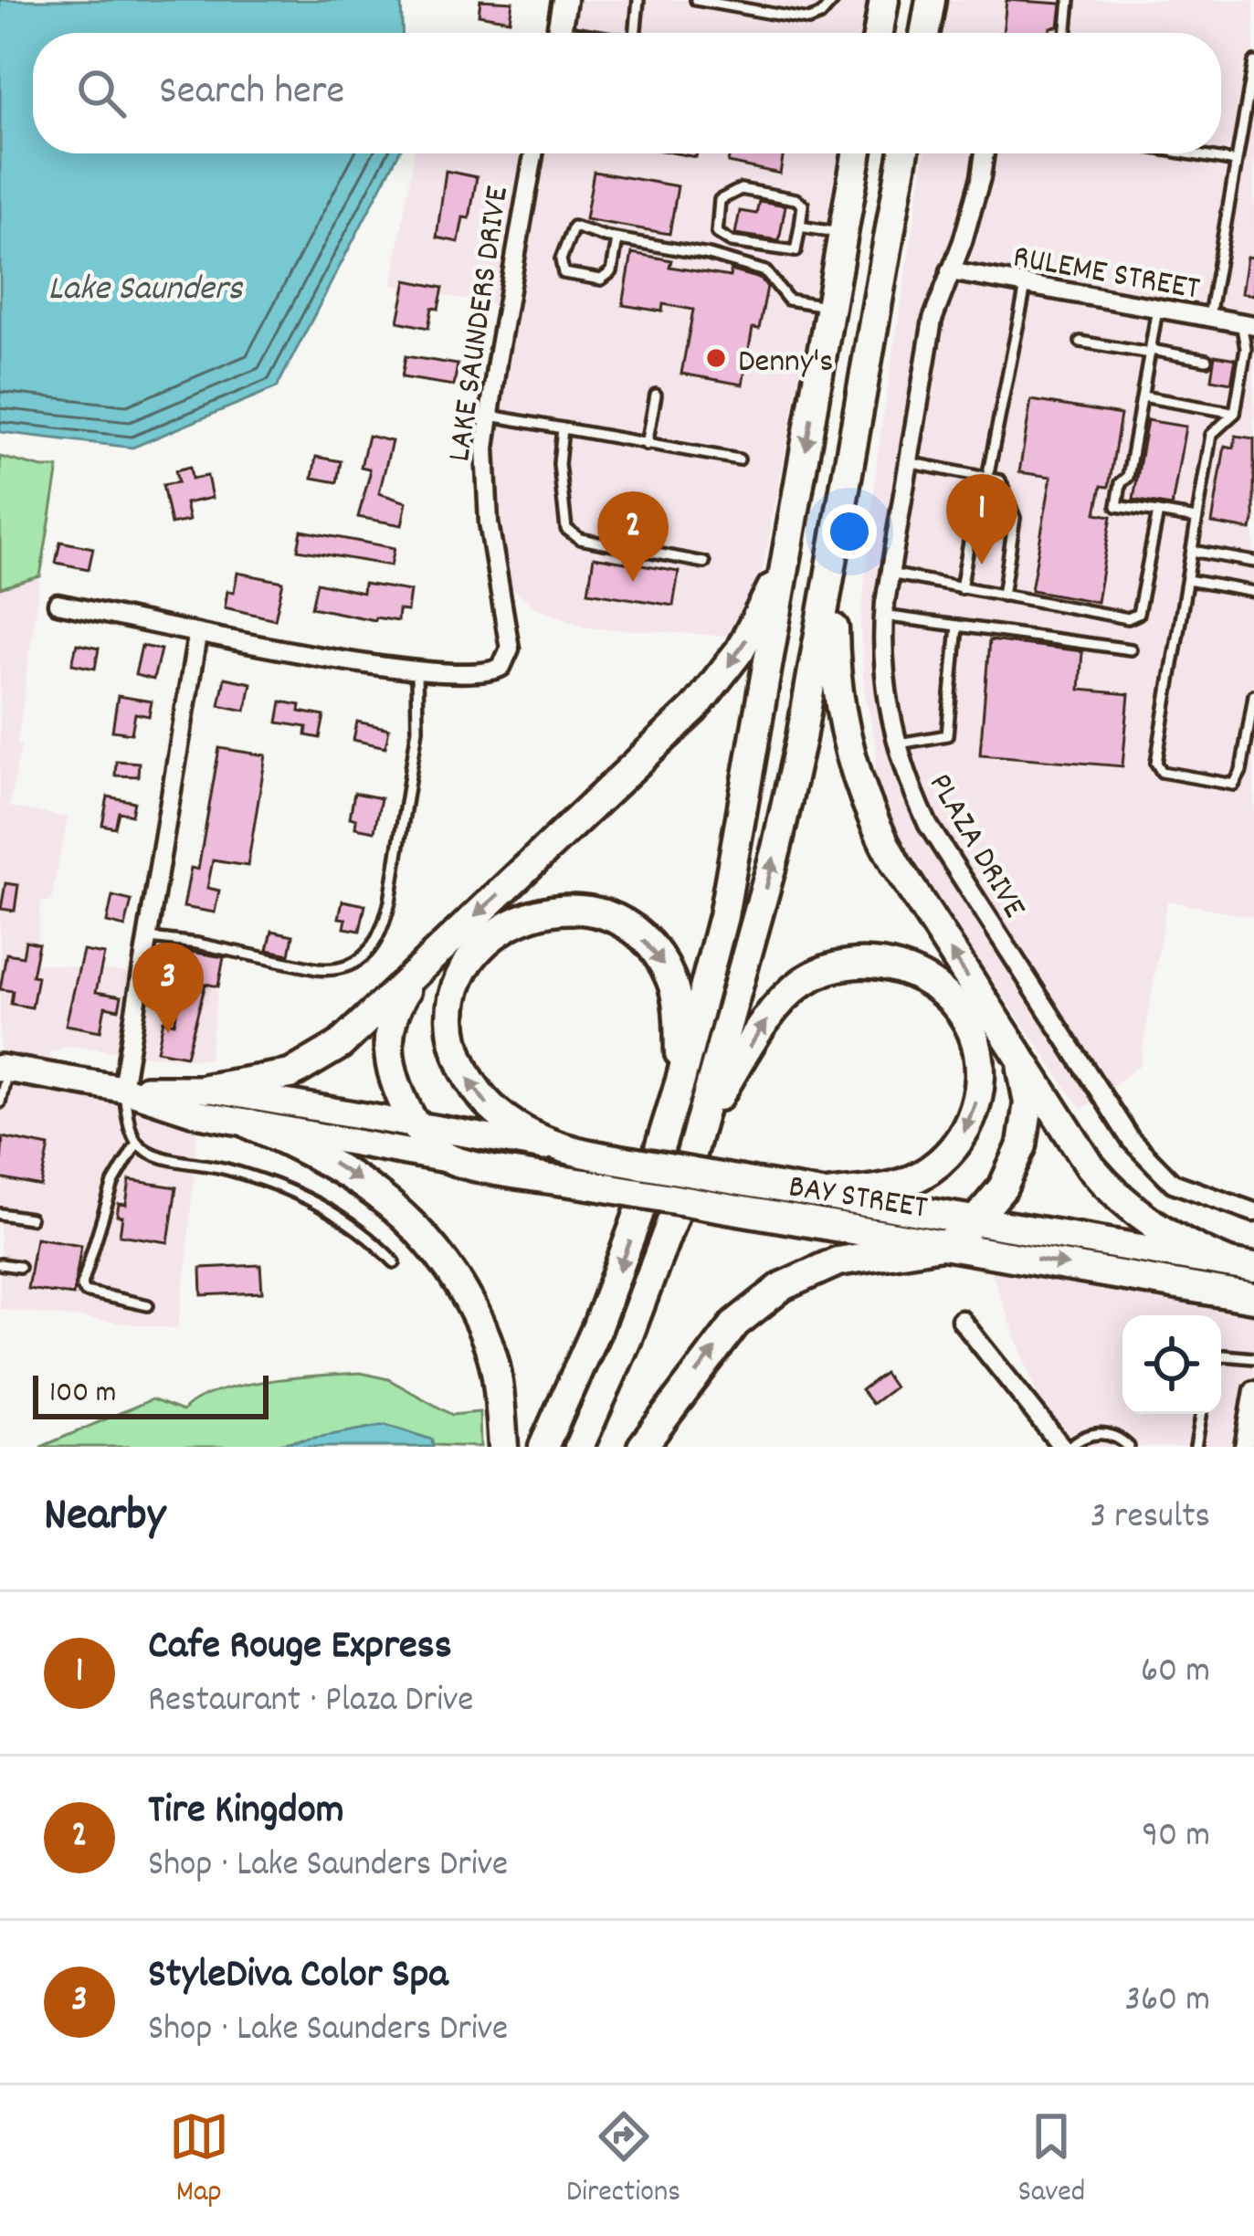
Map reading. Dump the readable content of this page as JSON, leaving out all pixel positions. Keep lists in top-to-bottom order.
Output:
{
  "streets": {
    "main road": ["BAY STREET"],
    "street": ["RULEME STREET", "LAKE SAUNDERS DRIVE", "PLAZA DRIVE"]
  },
  "crossings": [
    ["RULEME STREET", "PLAZA DRIVE"]
  ],
  "water": ["Lake Saunders"],
  "places": ["Denny's"],
  "scale_bar": "100 m",
  "page": {
    "search": "Search here",
    "pins": ["1", "2", "3"],
    "scale": "100 m",
    "heading": ["Nearby", "3 results"],
    "list": [
      {
        "mark": "1",
        "name": "Cafe Rouge Express",
        "note": "Restaurant · Plaza Drive",
        "value": "60 m"
      },
      {
        "mark": "2",
        "name": "Tire Kingdom",
        "note": "Shop · Lake Saunders Drive",
        "value": "90 m"
      },
      {
        "mark": "3",
        "name": "StyleDiva Color Spa",
        "note": "Shop · Lake Saunders Drive",
        "value": "360 m"
      }
    ],
    "nav": ["Map", "Directions", "Saved"]
  }
}
